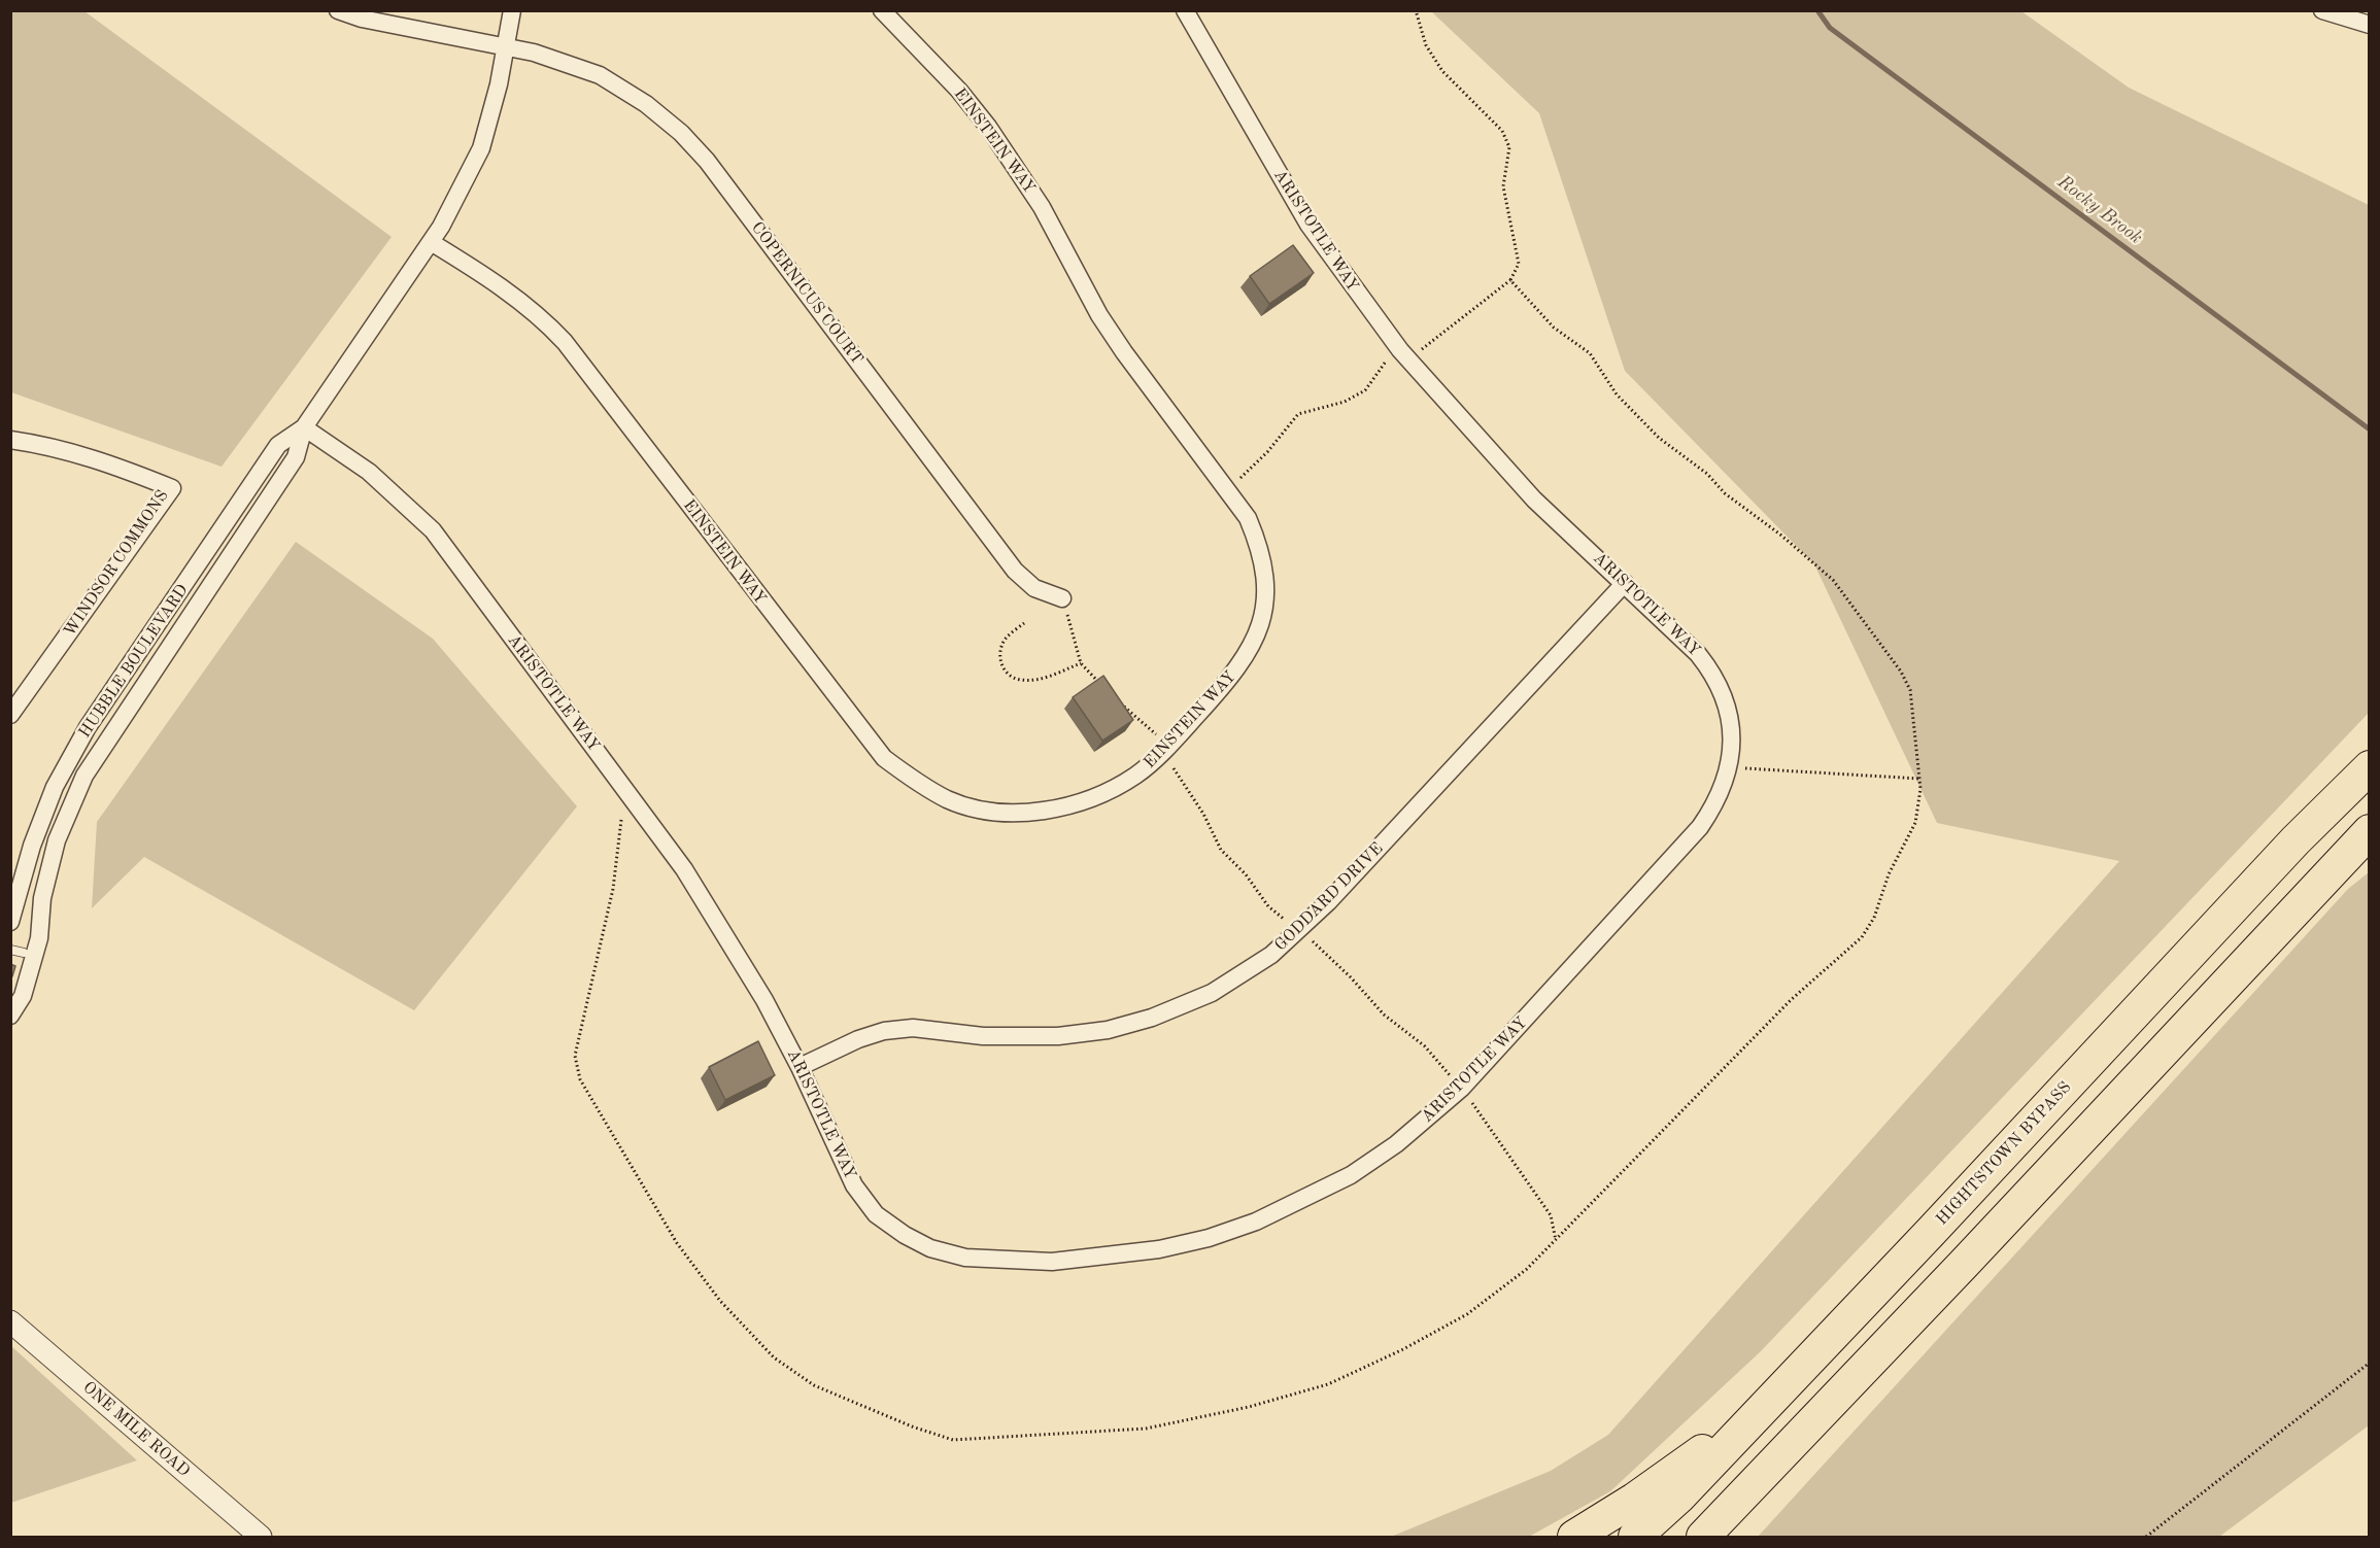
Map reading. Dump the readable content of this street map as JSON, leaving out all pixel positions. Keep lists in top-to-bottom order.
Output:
{
  "streets": {
    "highway": ["HIGHTSTOWN BYPASS"],
    "street": [
      "EINSTEIN WAY",
      "ARISTOTLE WAY",
      "COPERNICUS COURT",
      "WINDSOR COMMONS",
      "HUBBLE BOULEVARD",
      "GODDARD DRIVE",
      "ONE MILE ROAD"
    ]
  },
  "crossings": [
    ["EINSTEIN WAY", "HUBBLE BOULEVARD"],
    ["ARISTOTLE WAY", "HUBBLE BOULEVARD"],
    ["ARISTOTLE WAY", "GODDARD DRIVE"],
    ["COPERNICUS COURT", "HUBBLE BOULEVARD"]
  ],
  "water": ["Rocky Brook"]
}
